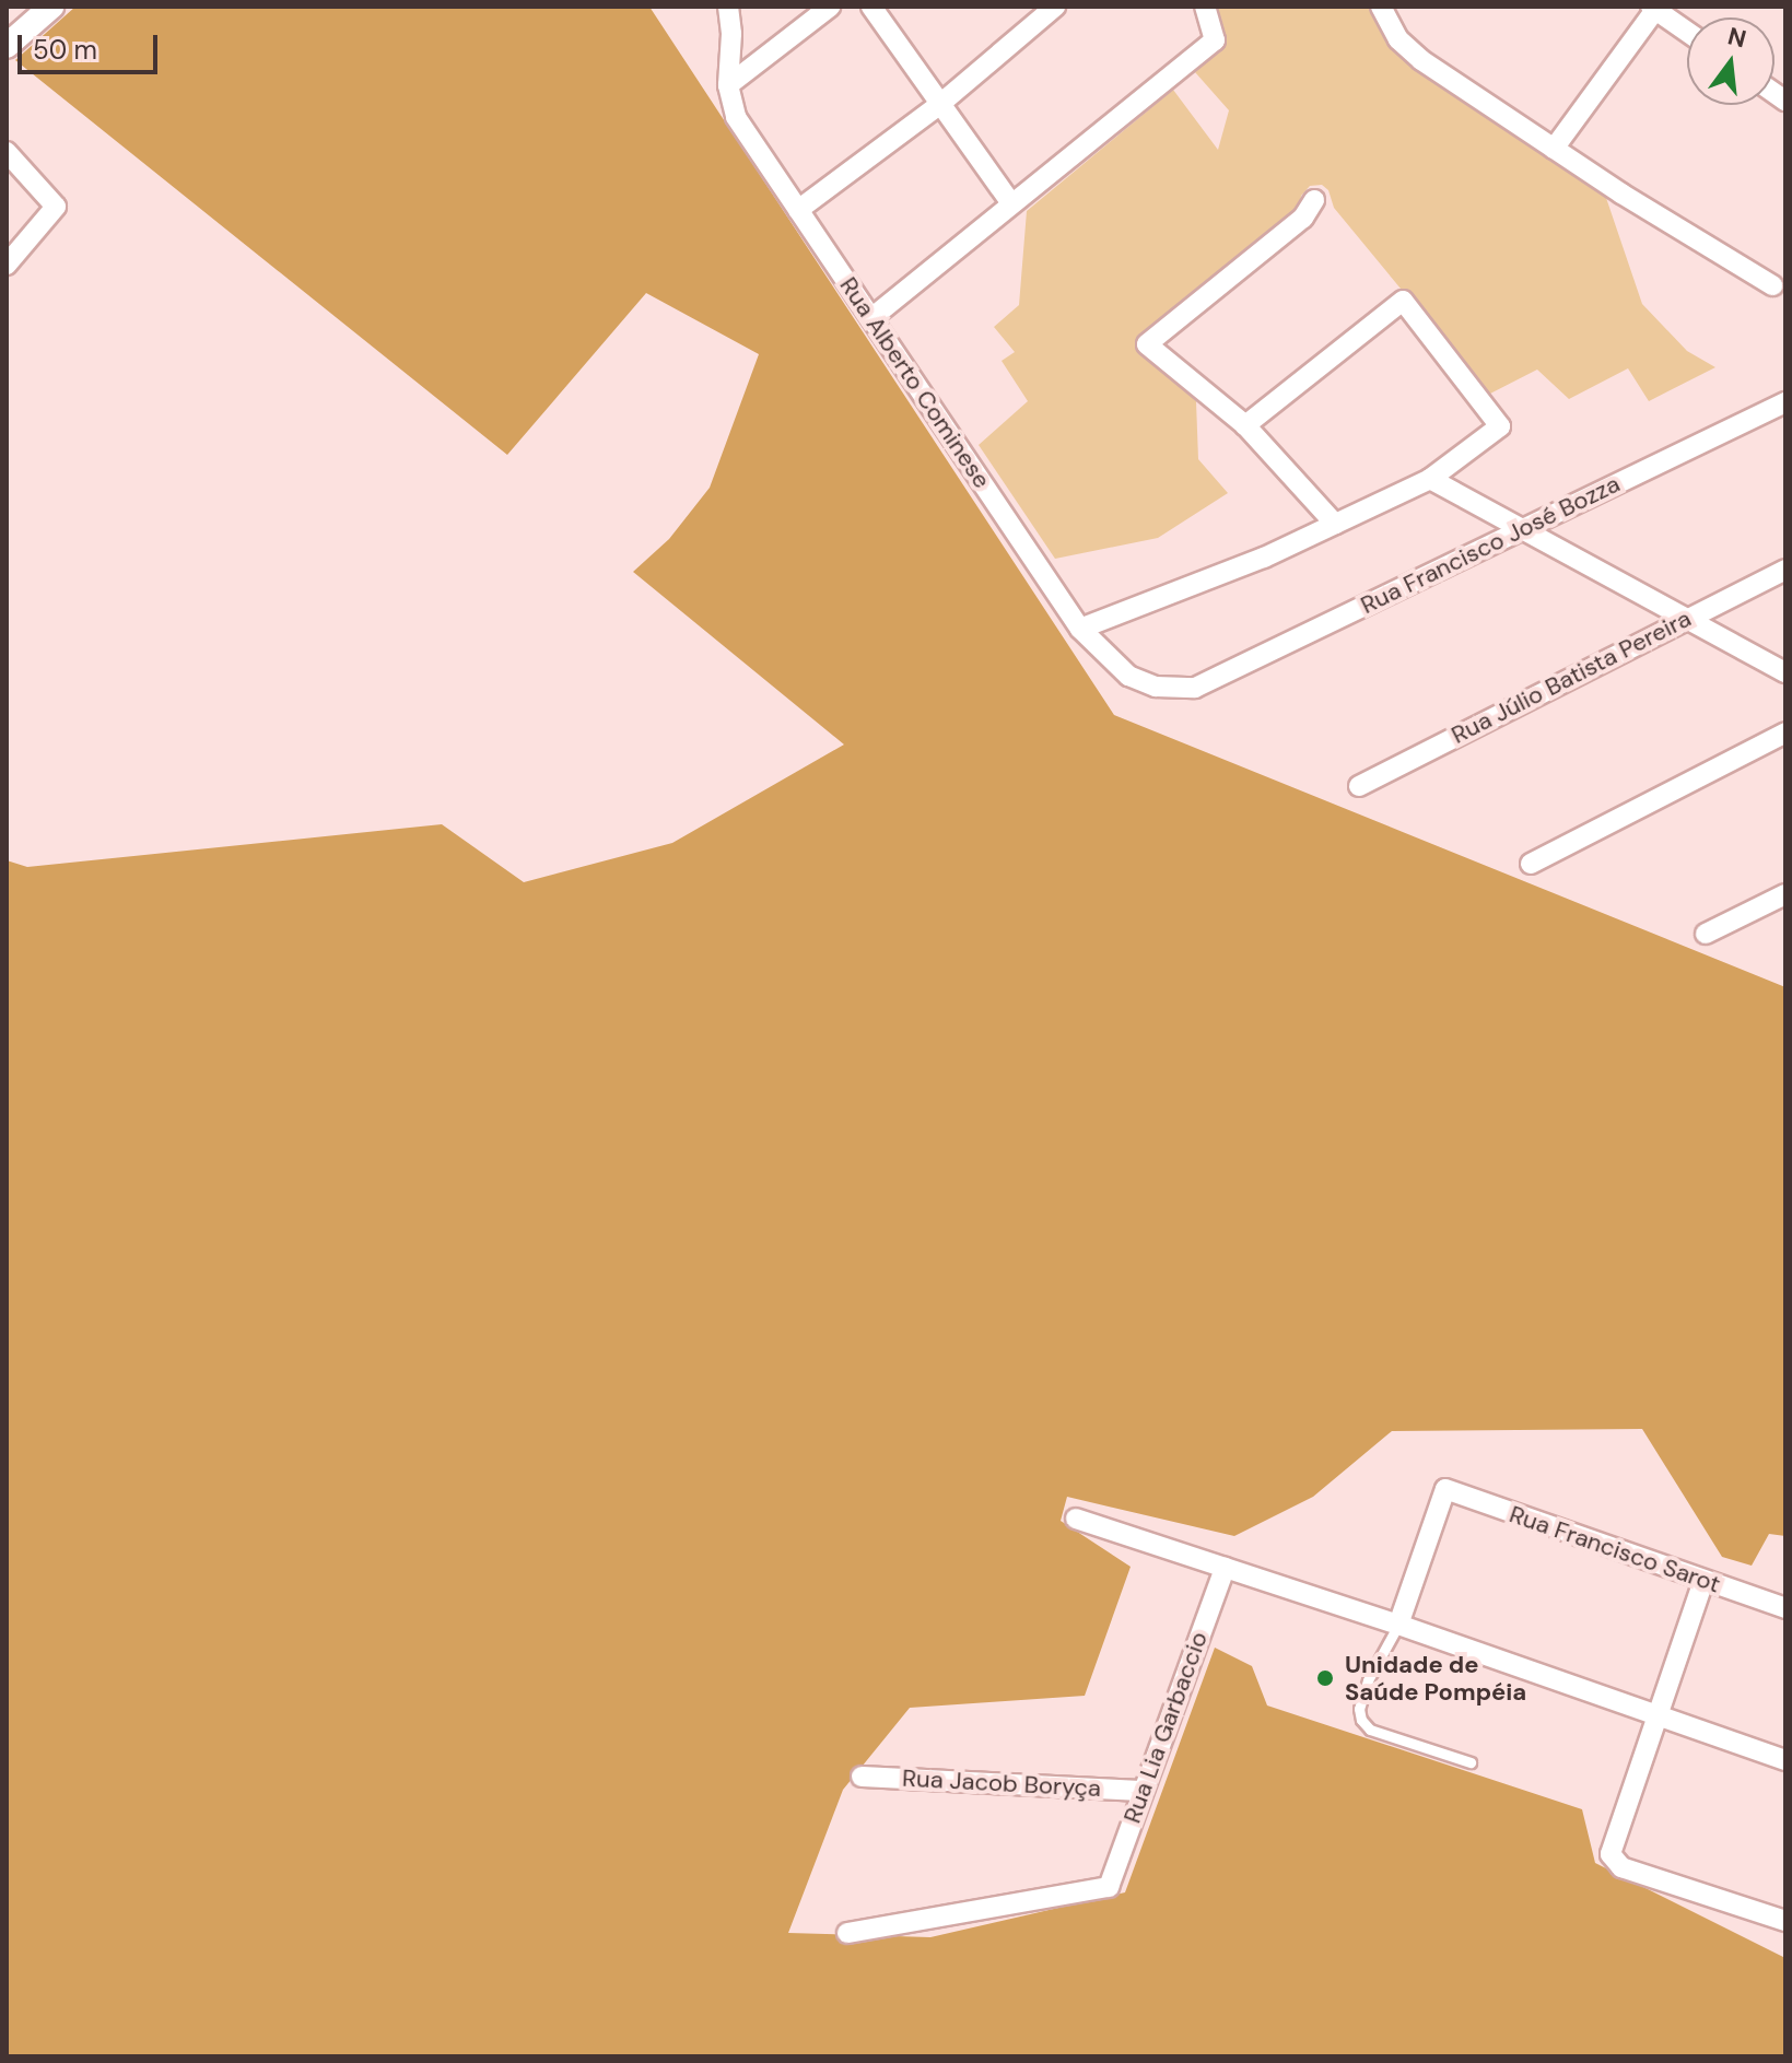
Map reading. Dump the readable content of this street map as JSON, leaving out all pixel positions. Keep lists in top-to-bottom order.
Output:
{
  "streets": {
    "street": [
      "Rua Alberto Cominese",
      "Rua Francisco José Bozza",
      "Rua Júlio Batista Pereira",
      "Rua Francisco Sarot",
      "Rua Lia Garbaccio",
      "Rua Jacob Boryça"
    ]
  },
  "crossings": [
    ["Rua Alberto Cominese", "Rua Francisco José Bozza"],
    ["Rua Lia Garbaccio", "Rua Jacob Boryça"]
  ],
  "places": ["Unidade de Saúde Pompéia"],
  "scale_bar": "50 m",
  "north": "top"
}
